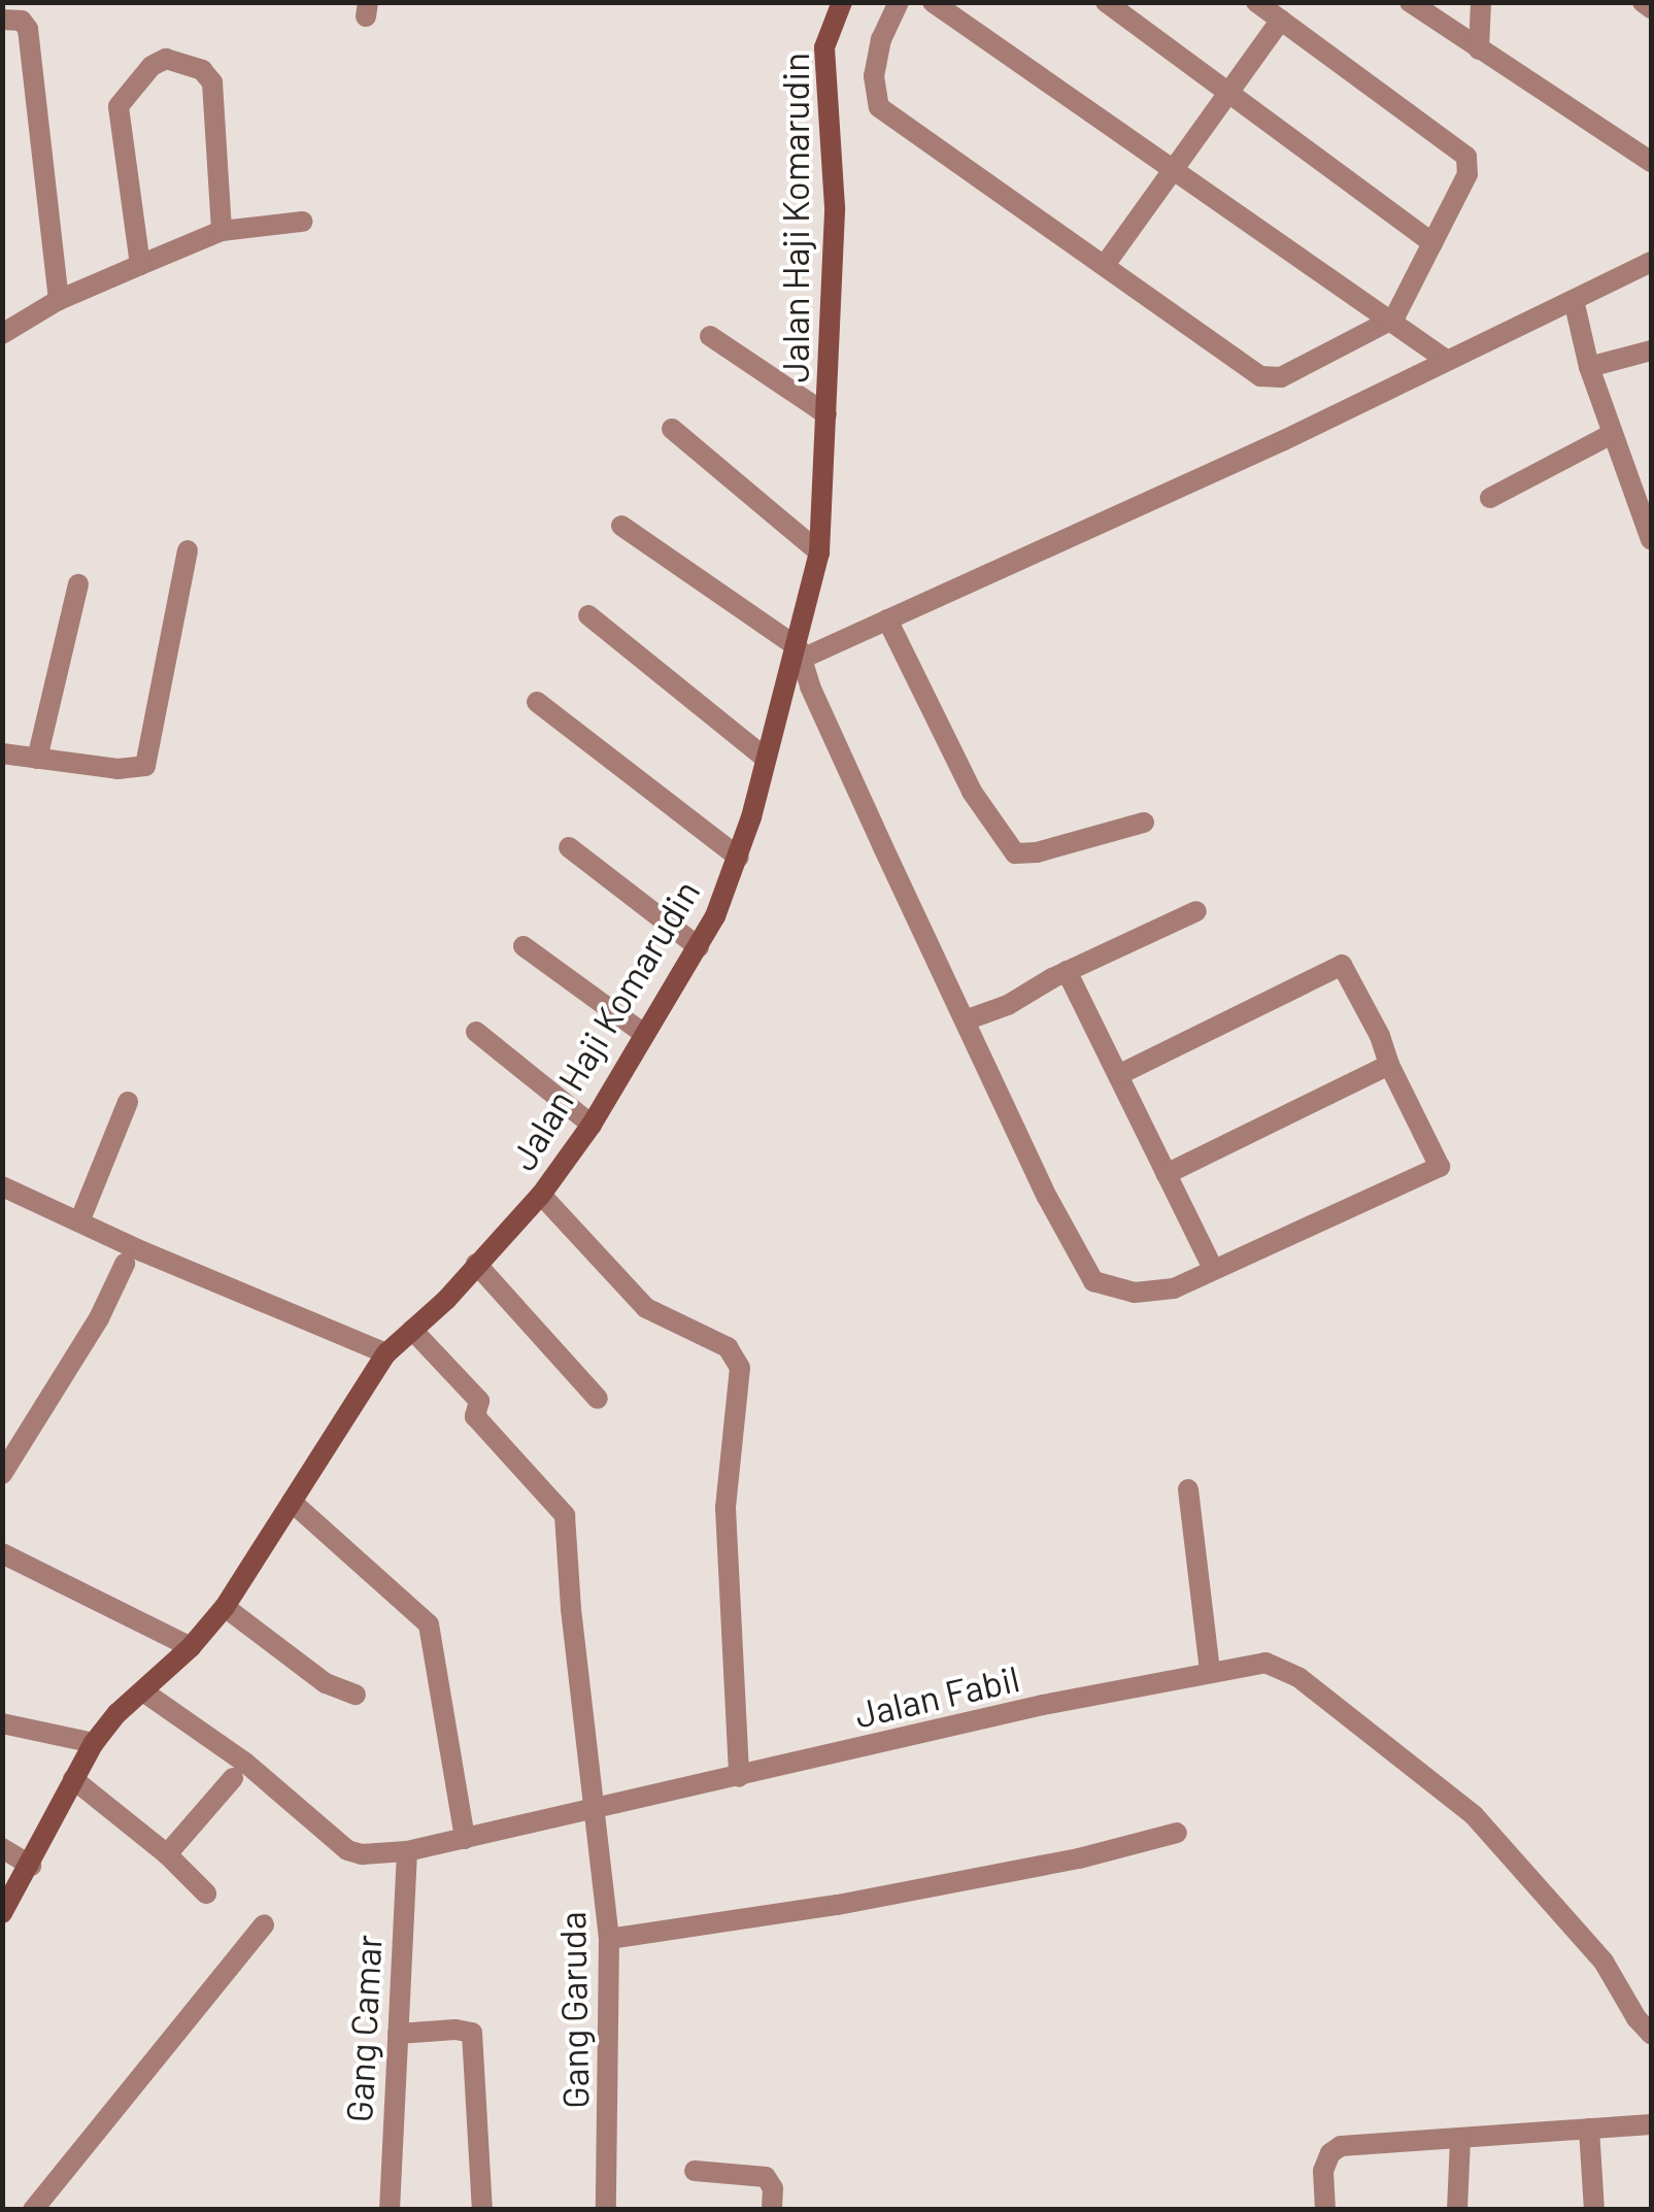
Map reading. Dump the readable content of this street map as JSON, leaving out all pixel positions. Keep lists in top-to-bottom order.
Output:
{
  "streets": {
    "street": [
      "Jalan Haji Komarudin",
      "Jalan Fabil",
      "Gang Garuda",
      "Gang Camar"
    ]
  },
  "crossings": [
    ["Jalan Haji Komarudin", "Jalan Fabil"],
    ["Jalan Haji Komarudin", "Gang Garuda"],
    ["Jalan Fabil", "Gang Garuda"],
    ["Jalan Fabil", "Gang Camar"]
  ]
}
